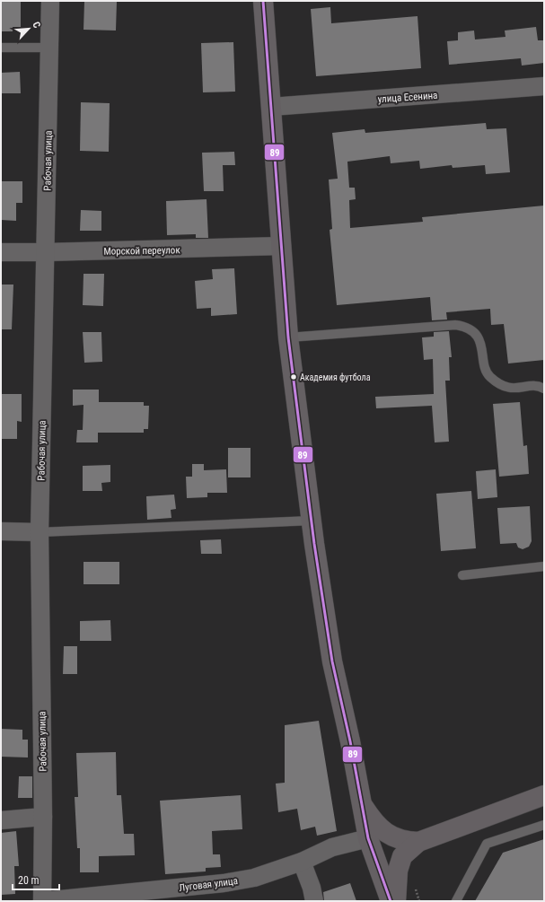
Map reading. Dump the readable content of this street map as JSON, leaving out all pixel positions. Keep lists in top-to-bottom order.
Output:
{
  "streets": {
    "street": [
      "улица Есенина",
      "Рабочая улица",
      "Морской переулок",
      "Луговая улица"
    ]
  },
  "crossings": [
    ["Рабочая улица", "Морской переулок"],
    ["Рабочая улица", "Луговая улица"]
  ],
  "places": ["Академия футбола"],
  "lines": ["transit line 89"],
  "scale_bar": "20 m",
  "north": "top right"
}
